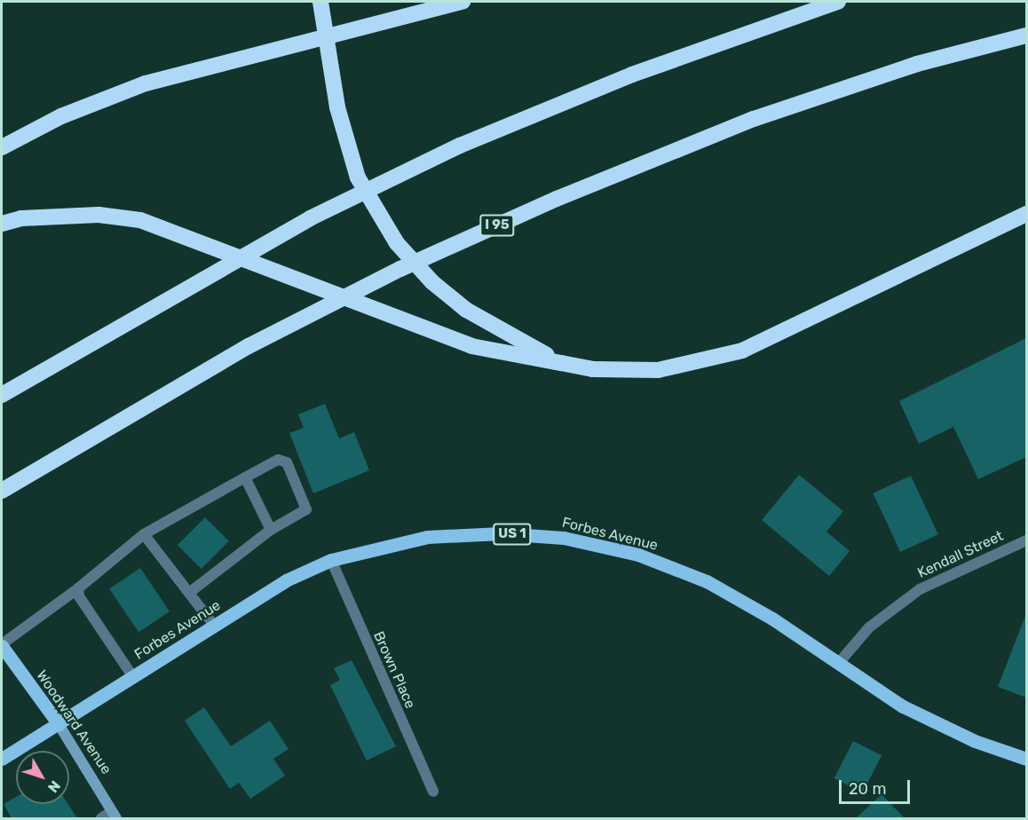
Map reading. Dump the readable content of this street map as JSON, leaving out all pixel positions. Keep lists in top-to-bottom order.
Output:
{
  "streets": {
    "highway": ["I 95"],
    "main road": ["US 1", "Forbes Avenue", "Woodward Avenue"],
    "street": ["Kendall Street", "Brown Place"]
  },
  "crossings": [
    ["Forbes Avenue", "Kendall Street"],
    ["Forbes Avenue", "Brown Place"],
    ["Forbes Avenue", "Woodward Avenue"]
  ],
  "scale_bar": "20 m",
  "north": "bottom right"
}
